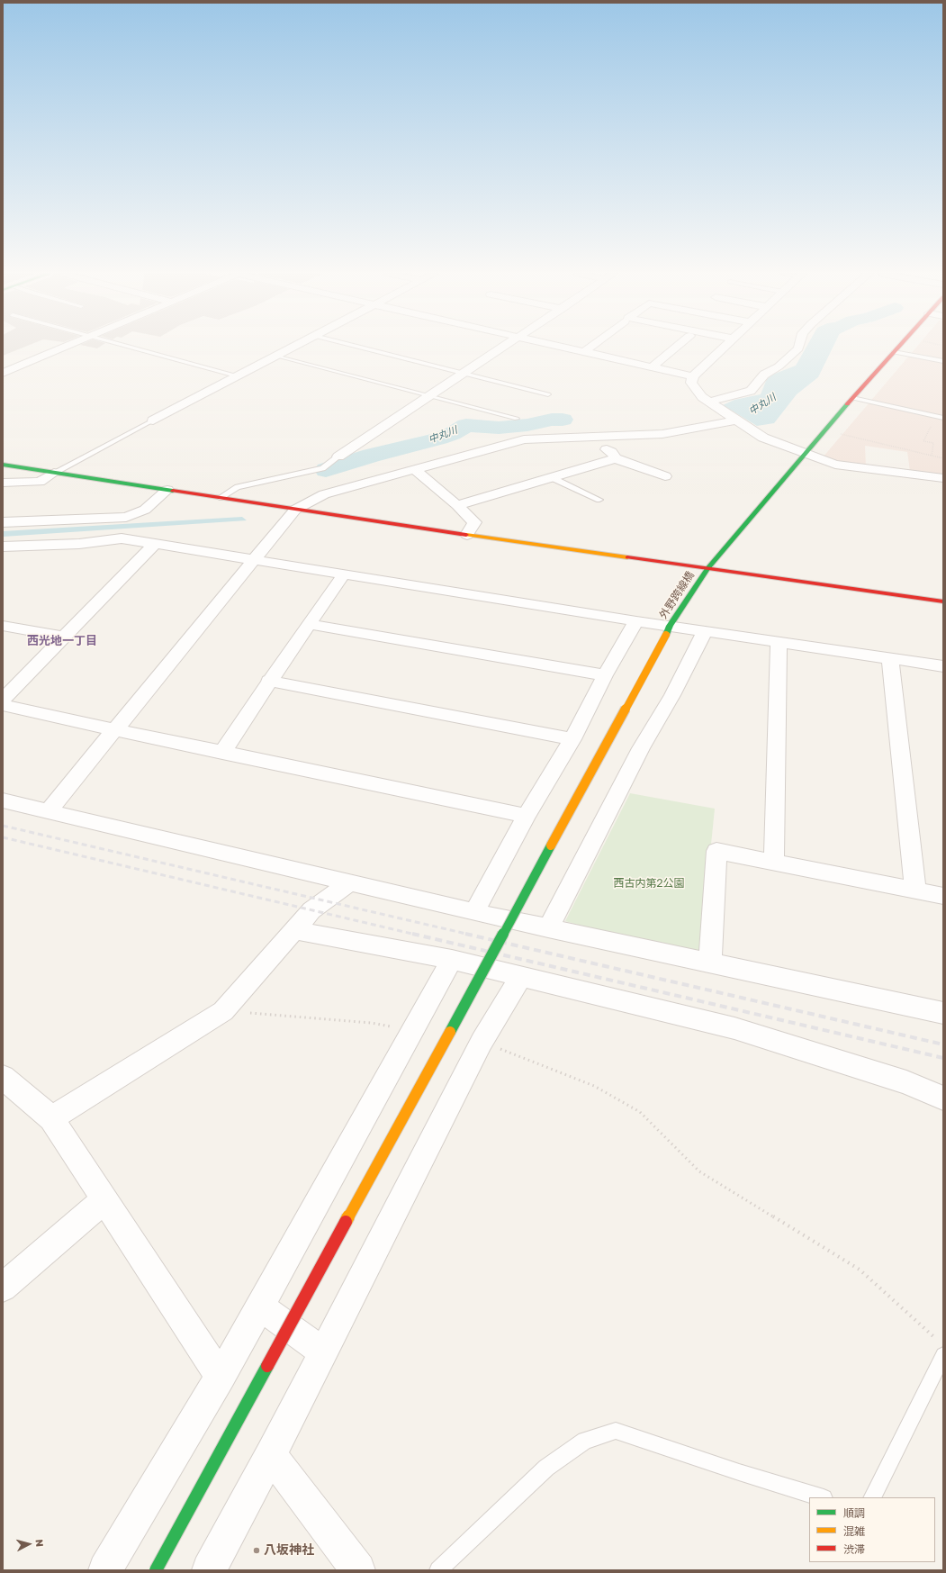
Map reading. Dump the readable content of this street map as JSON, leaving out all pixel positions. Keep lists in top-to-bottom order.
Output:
{
  "streets": {
    "street": ["外野跨線橋"]
  },
  "districts": ["西光地一丁目"],
  "water": ["中丸川"],
  "parks": ["西古内第2公園"],
  "places": ["八坂神社"],
  "legend": ["順調", "混雑", "渋滞"],
  "north": "right"
}
